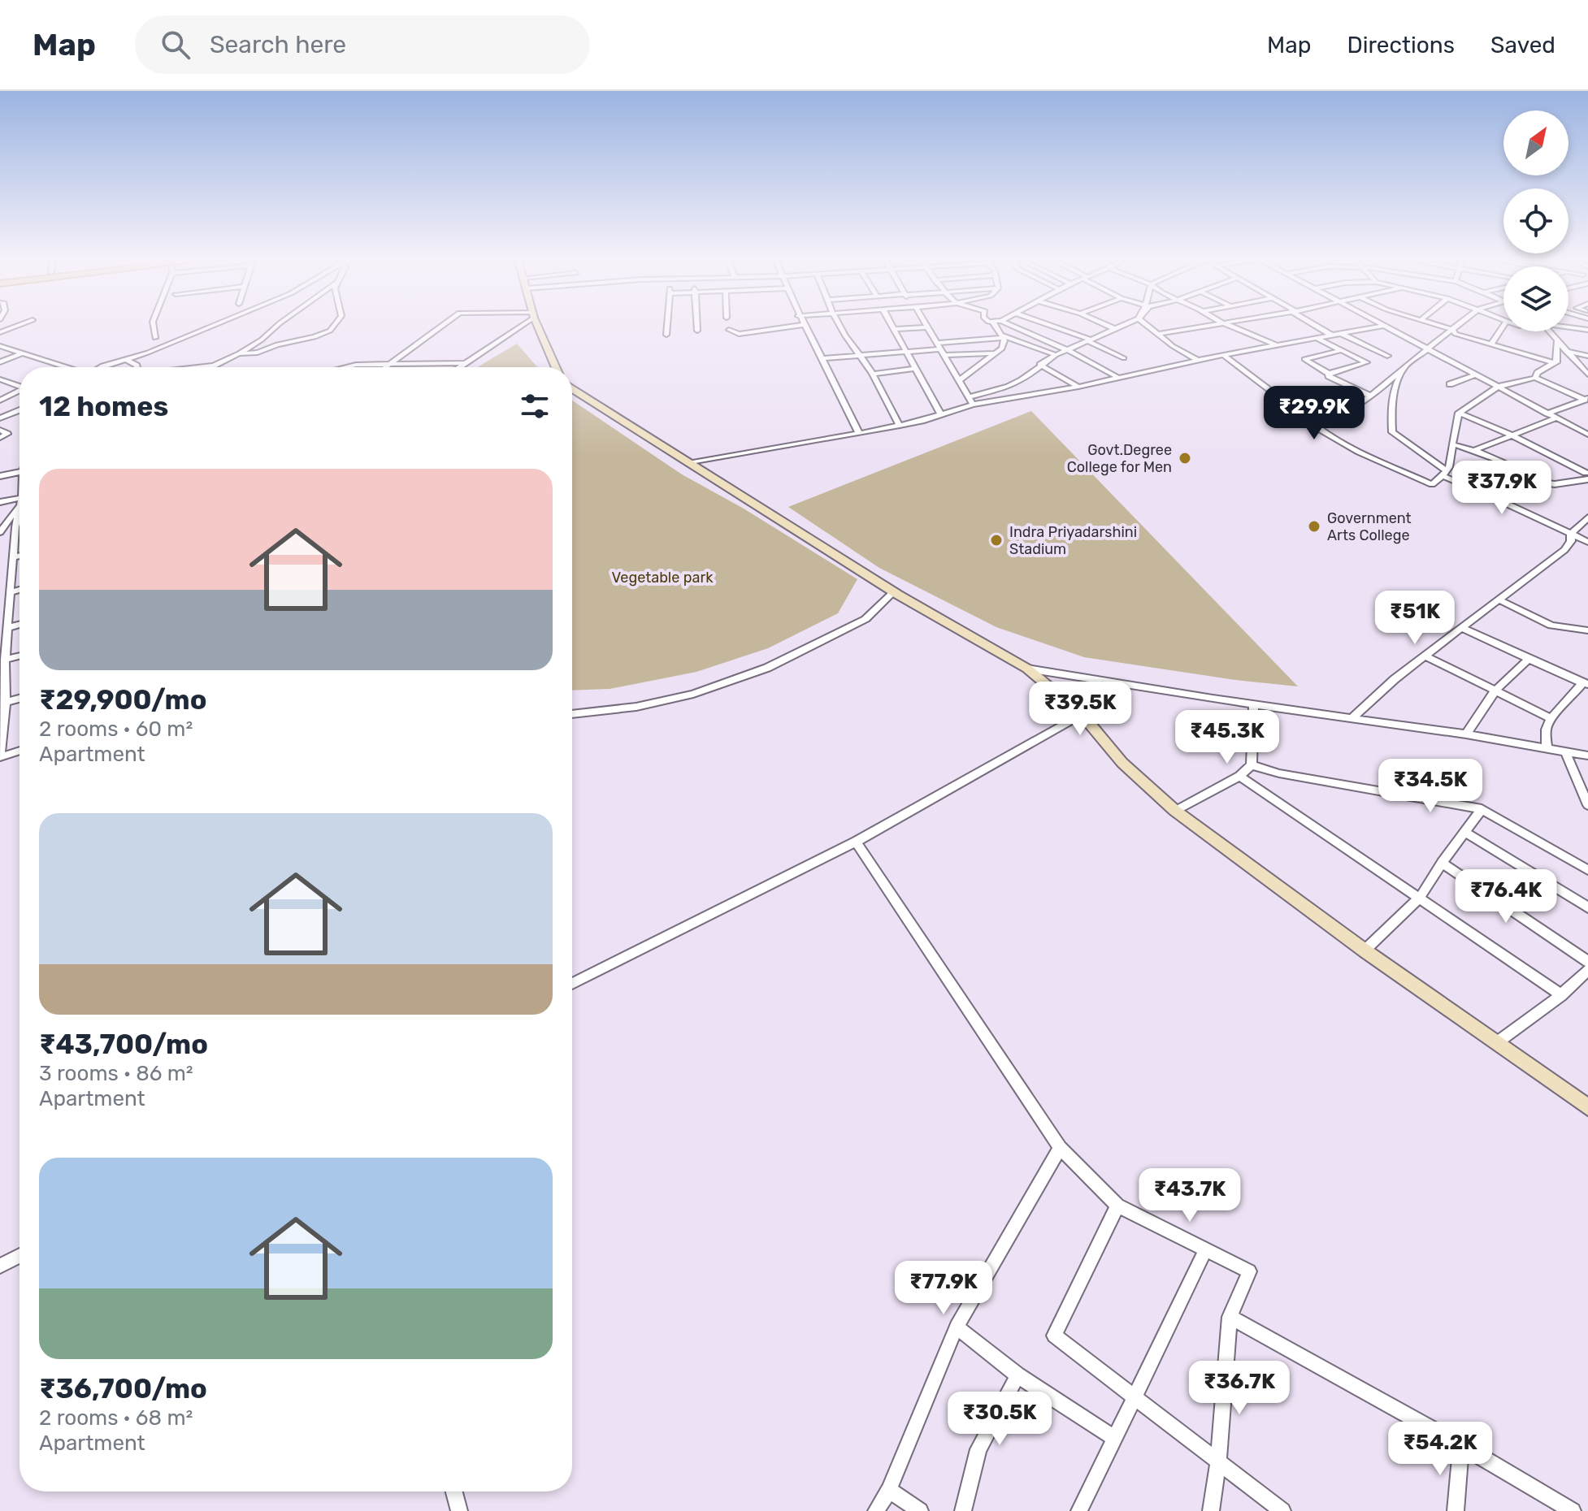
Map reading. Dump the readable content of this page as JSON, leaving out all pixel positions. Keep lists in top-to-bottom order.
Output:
{
  "parks": ["Vegetable park"],
  "places": ["Govt.Degree College for Men", "Government Arts College", "Indra Priyadarshini Stadium"],
  "north": "top right",
  "page": {
    "header": "Map",
    "search": "Search here",
    "nav": ["Map", "Directions", "Saved"],
    "heading": "12 homes",
    "price": [
      "₹29.9K",
      "₹37.9K",
      "₹51K",
      "₹39.5K",
      "₹45.3K",
      "₹34.5K",
      "₹76.4K",
      "₹43.7K",
      "₹77.9K",
      "₹36.7K",
      "₹30.5K",
      "₹54.2K"
    ],
    "list": [
      {
        "name": "₹29,900/mo",
        "note": "2 rooms · 60 m² · Apartment"
      },
      {
        "name": "₹43,700/mo",
        "note": "3 rooms · 86 m² · Apartment"
      },
      {
        "name": "₹36,700/mo",
        "note": "2 rooms · 68 m² · Apartment"
      }
    ]
  }
}
